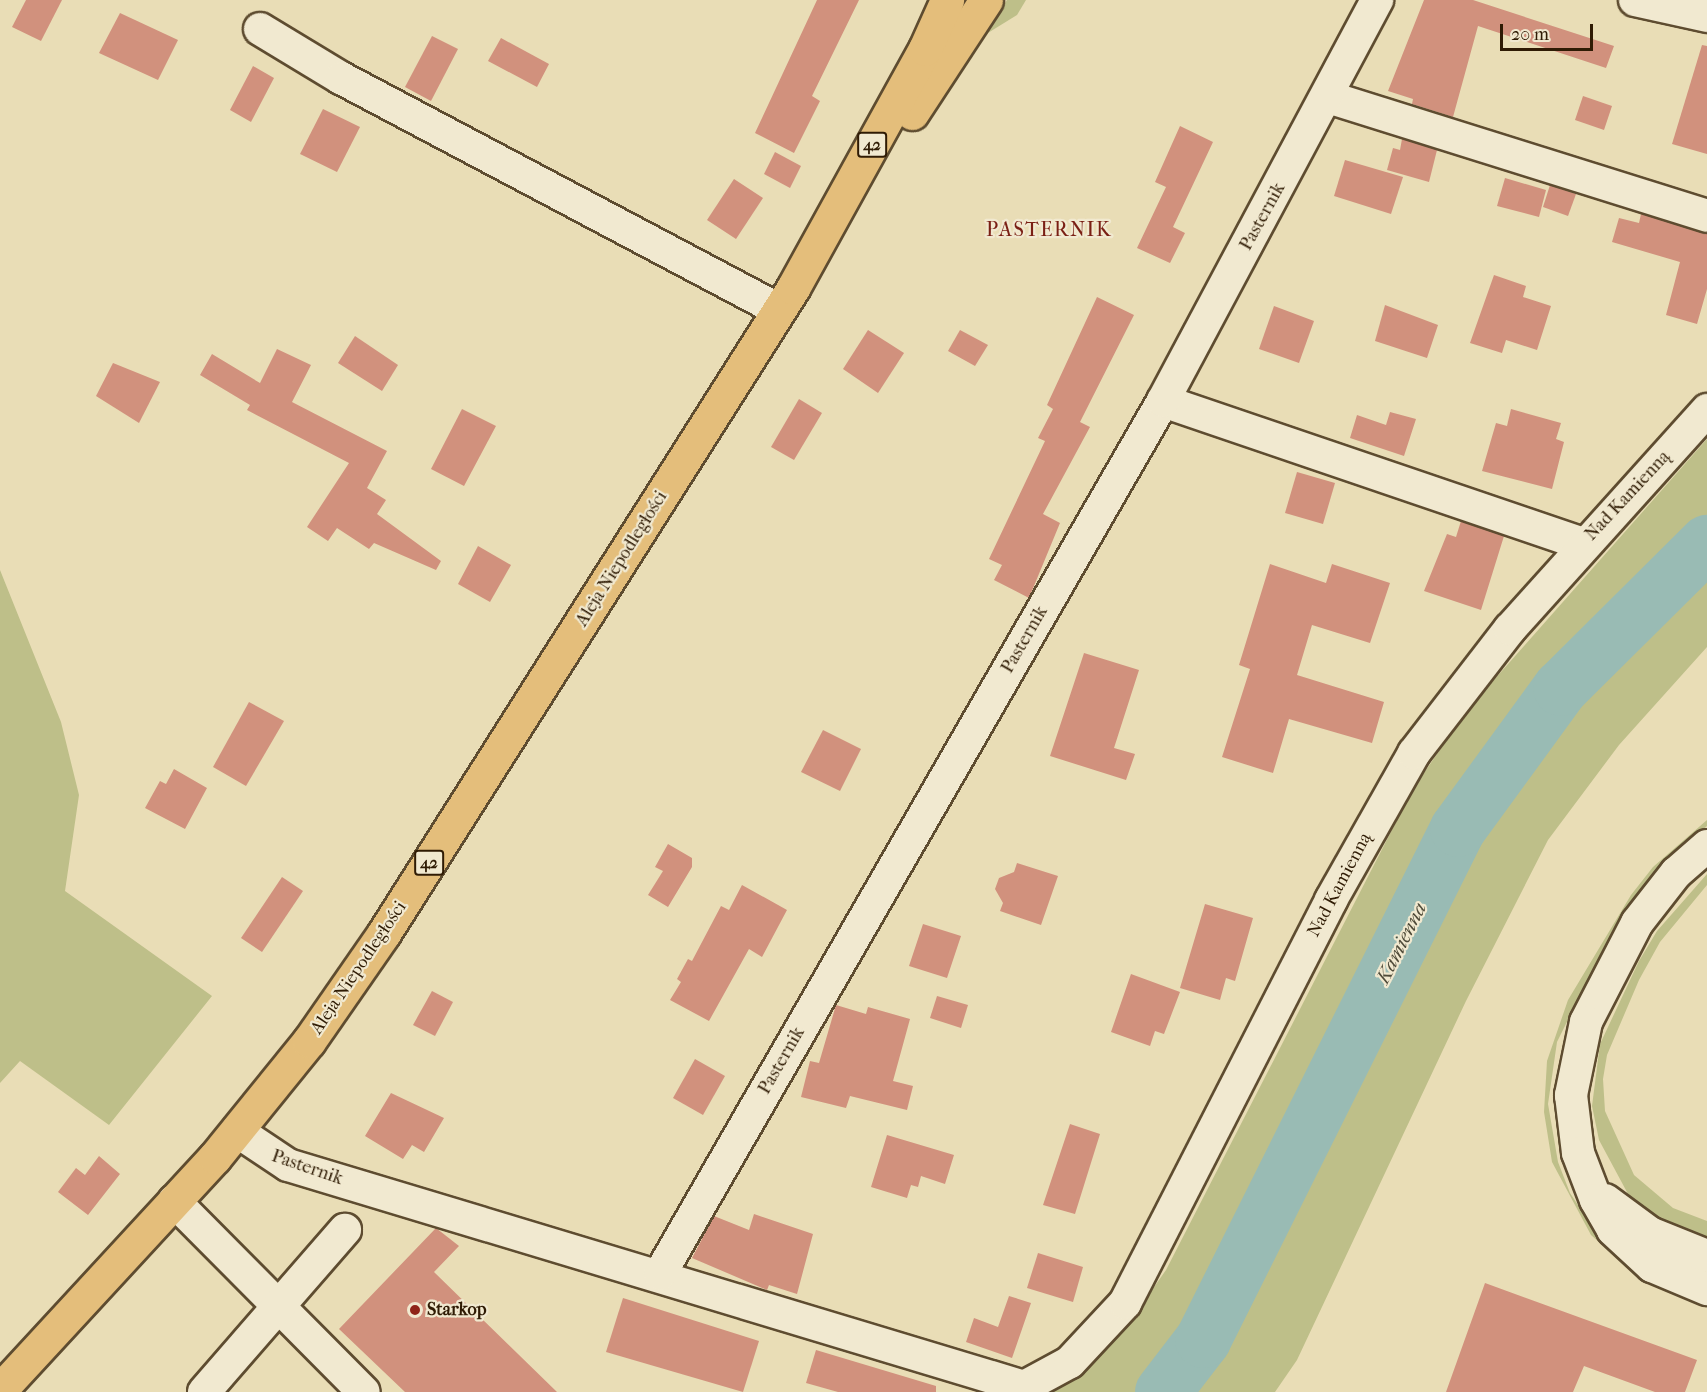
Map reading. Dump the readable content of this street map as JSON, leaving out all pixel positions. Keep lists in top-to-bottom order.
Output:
{
  "streets": {
    "main road": ["42", "Aleja Niepodległości"],
    "street": ["Pasternik", "Nad Kamienną"]
  },
  "crossings": [
    ["Pasternik", "Nad Kamienną"],
    ["Pasternik", "Aleja Niepodległości"]
  ],
  "districts": ["PASTERNIK"],
  "water": ["Kamienna"],
  "places": ["Starkop"],
  "scale_bar": "20 m"
}
